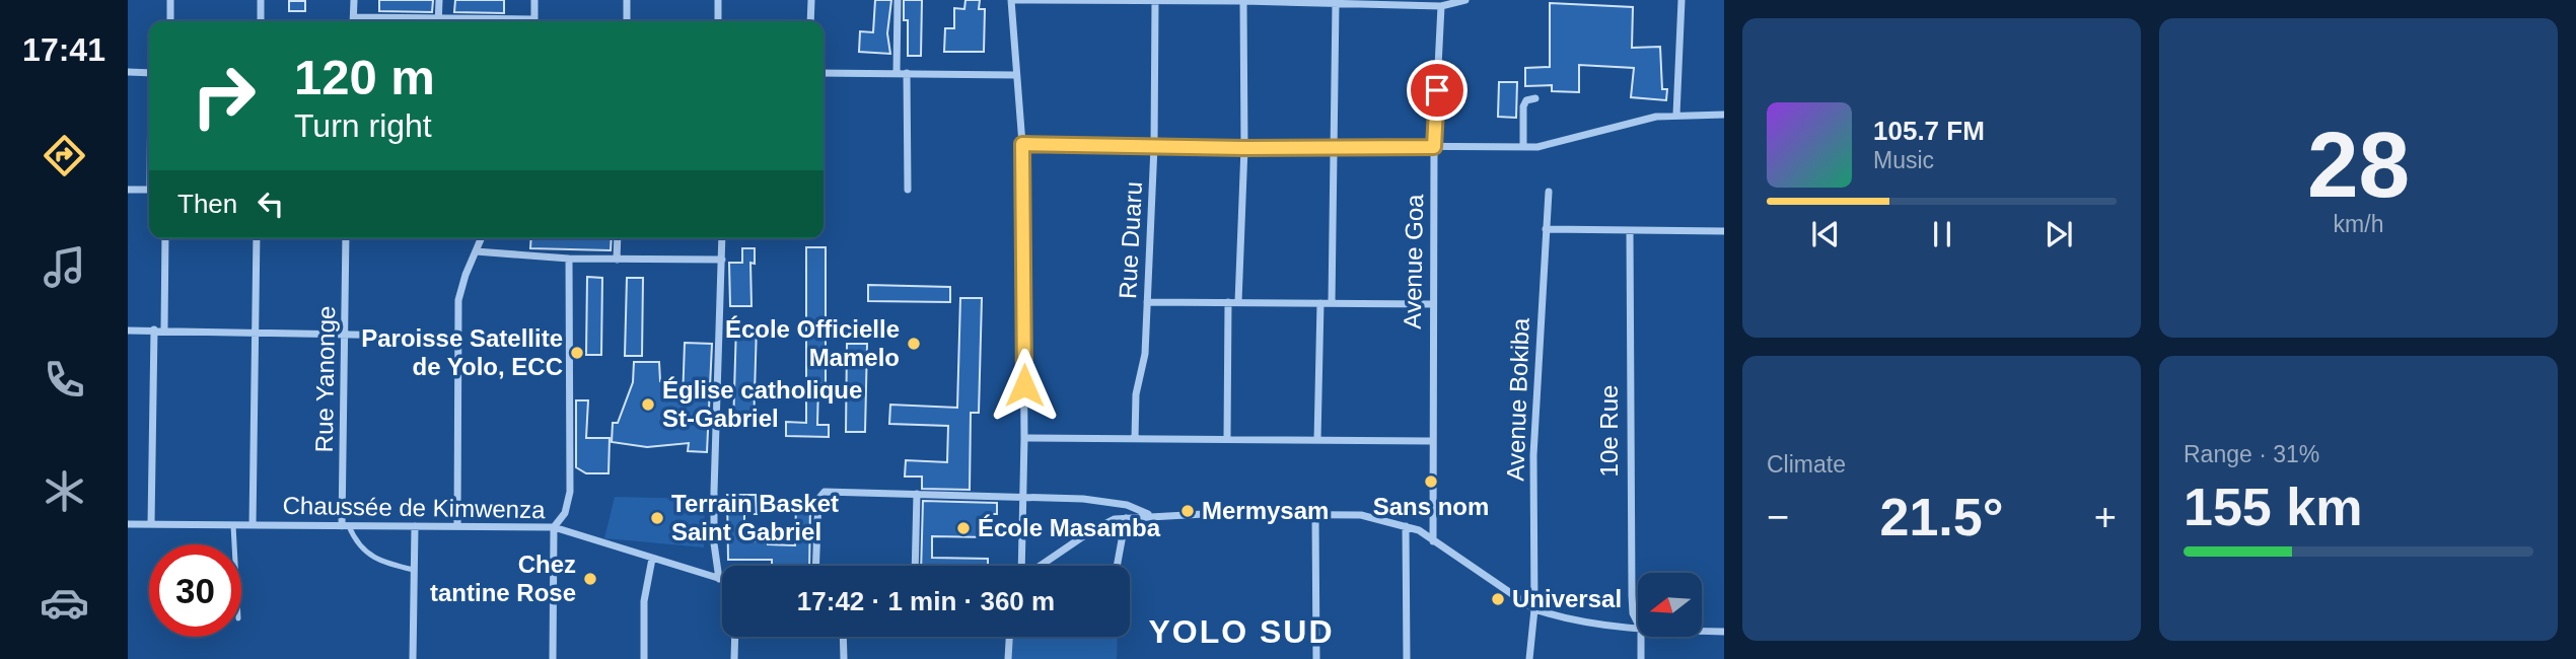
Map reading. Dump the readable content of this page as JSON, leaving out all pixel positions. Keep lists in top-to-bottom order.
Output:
{
  "streets": {
    "street": [
      "Rue Duaru",
      "Avenue Goa",
      "Rue Yanonge",
      "Avenue Bokiba",
      "10e Rue",
      "Chaussée de Kimwenza"
    ]
  },
  "crossings": [
    ["Rue Yanonge", "Chaussée de Kimwenza"]
  ],
  "districts": ["YOLO SUD"],
  "places": [
    "École Officielle Mamelo",
    "Paroisse Satellite de Yolo, ECC",
    "Église catholique St-Gabriel",
    "Sans nom",
    "Mermysam",
    "Terrain Basket Saint Gabriel",
    "École Masamba",
    "Chez tantine Rose",
    "Universal"
  ],
  "north": "left",
  "page": {
    "tabs": "17:41",
    "tile": [
      ["28", "km/h"],
      "Climate",
      ["Range · 31%", "155 km"]
    ],
    "turn": ["120 m", "Turn right"],
    "song": ["105.7 FM", "Music"],
    "then": "Then",
    "heat": ["−", "21.5°", "+"],
    "limit": "30",
    "trip": "17:42 · 1 min · 360 m"
  }
}
